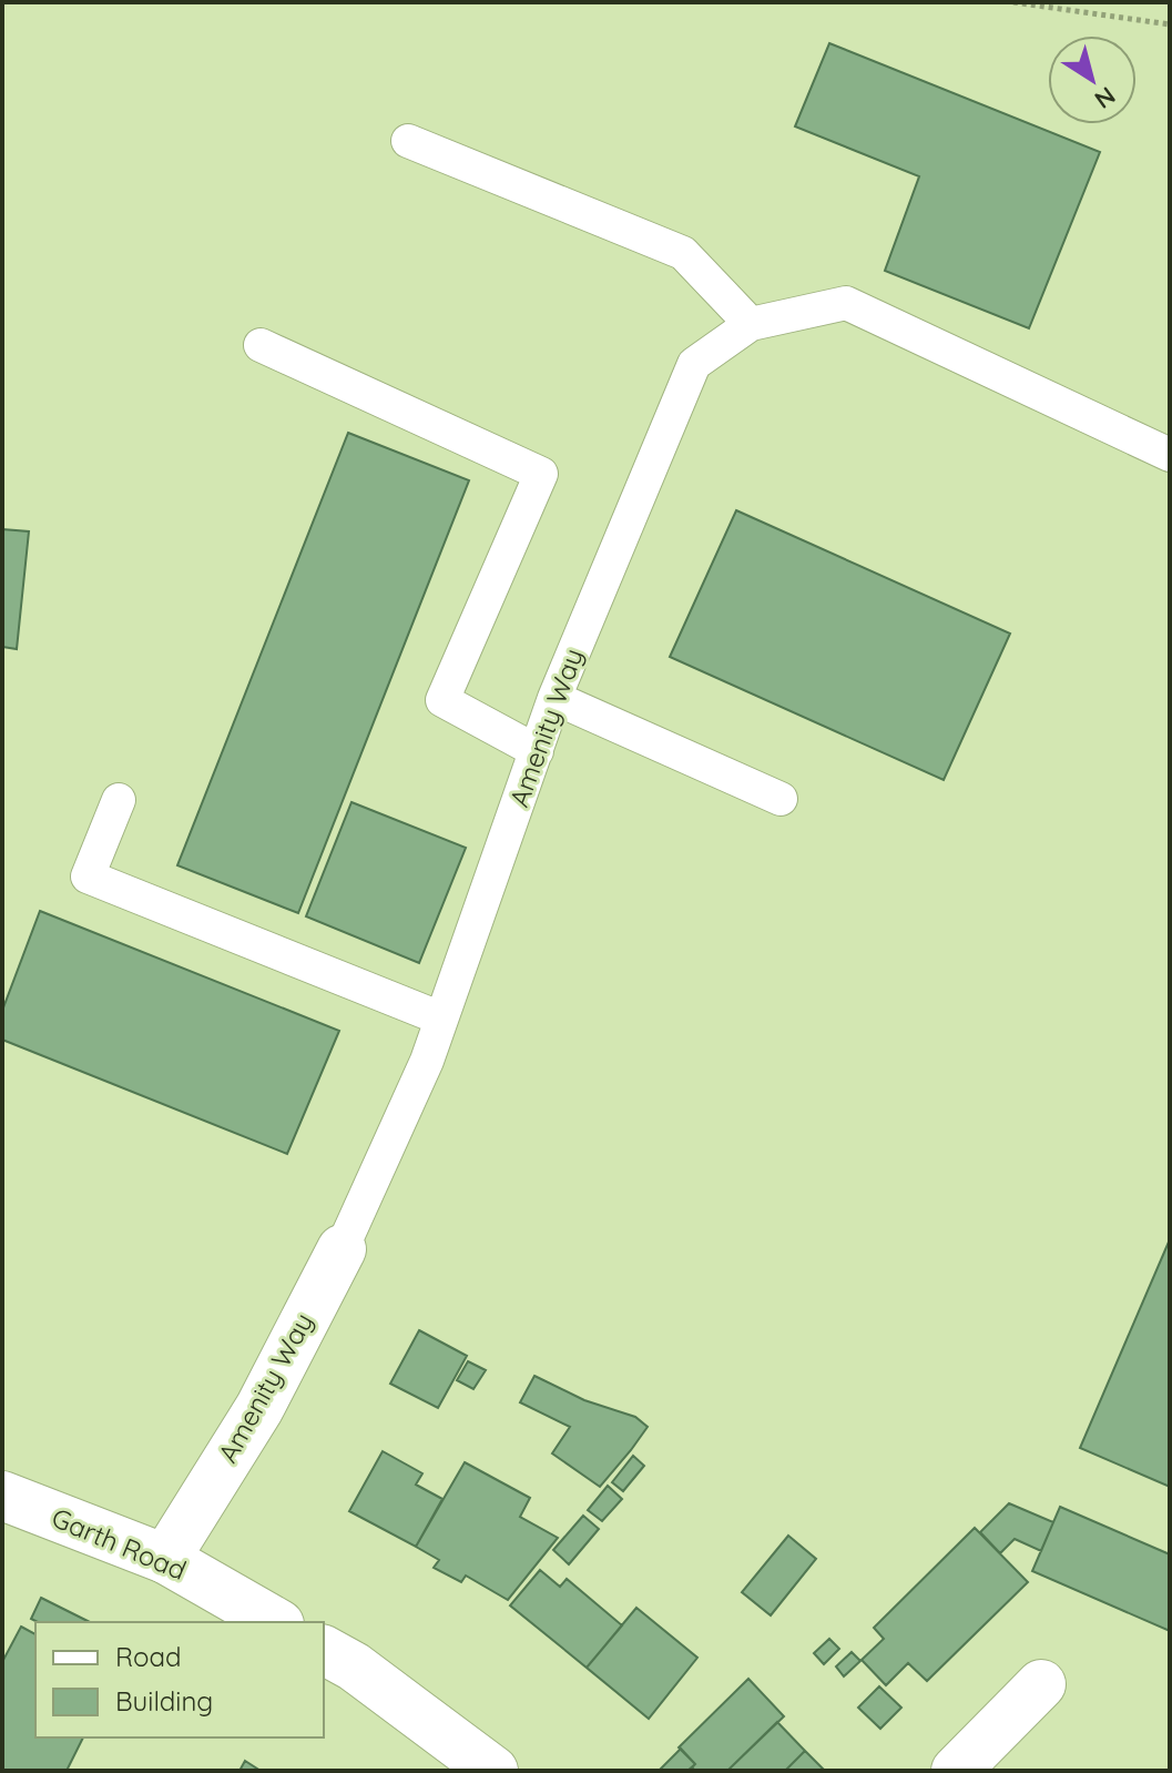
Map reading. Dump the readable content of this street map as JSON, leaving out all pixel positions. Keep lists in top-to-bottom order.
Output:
{
  "streets": {
    "street": ["Amenity Way", "Garth Road"]
  },
  "crossings": [
    ["Amenity Way", "Garth Road"]
  ],
  "legend": ["Road", "Building"],
  "north": "bottom right"
}
